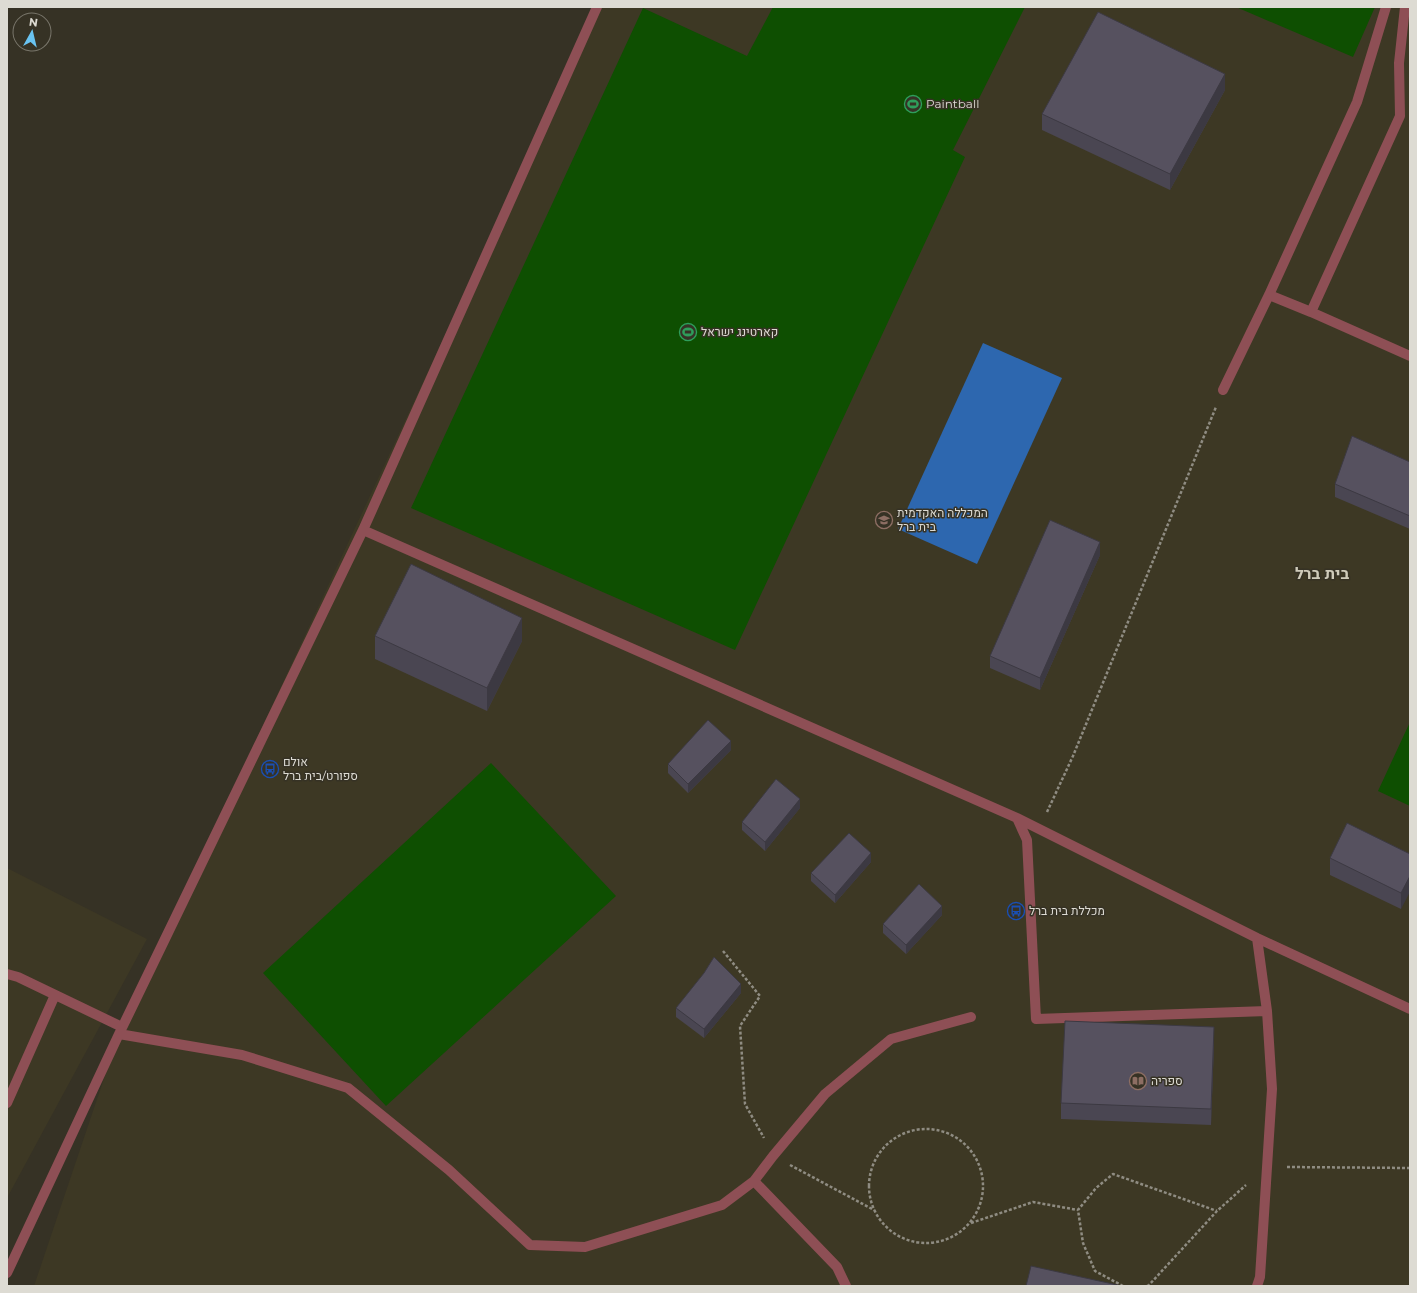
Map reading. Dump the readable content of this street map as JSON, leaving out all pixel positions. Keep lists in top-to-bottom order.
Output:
{
  "districts": ["בית ברל"],
  "places": {
    "sports": ["Paintball", "קארטינג ישראל"],
    "school or university": ["המכללה האקדמית בית ברל"],
    "bus stop": ["אולם ספורט/בית ברל", "מכללת בית ברל"],
    "library": ["ספריה"]
  },
  "north": "top"
}
